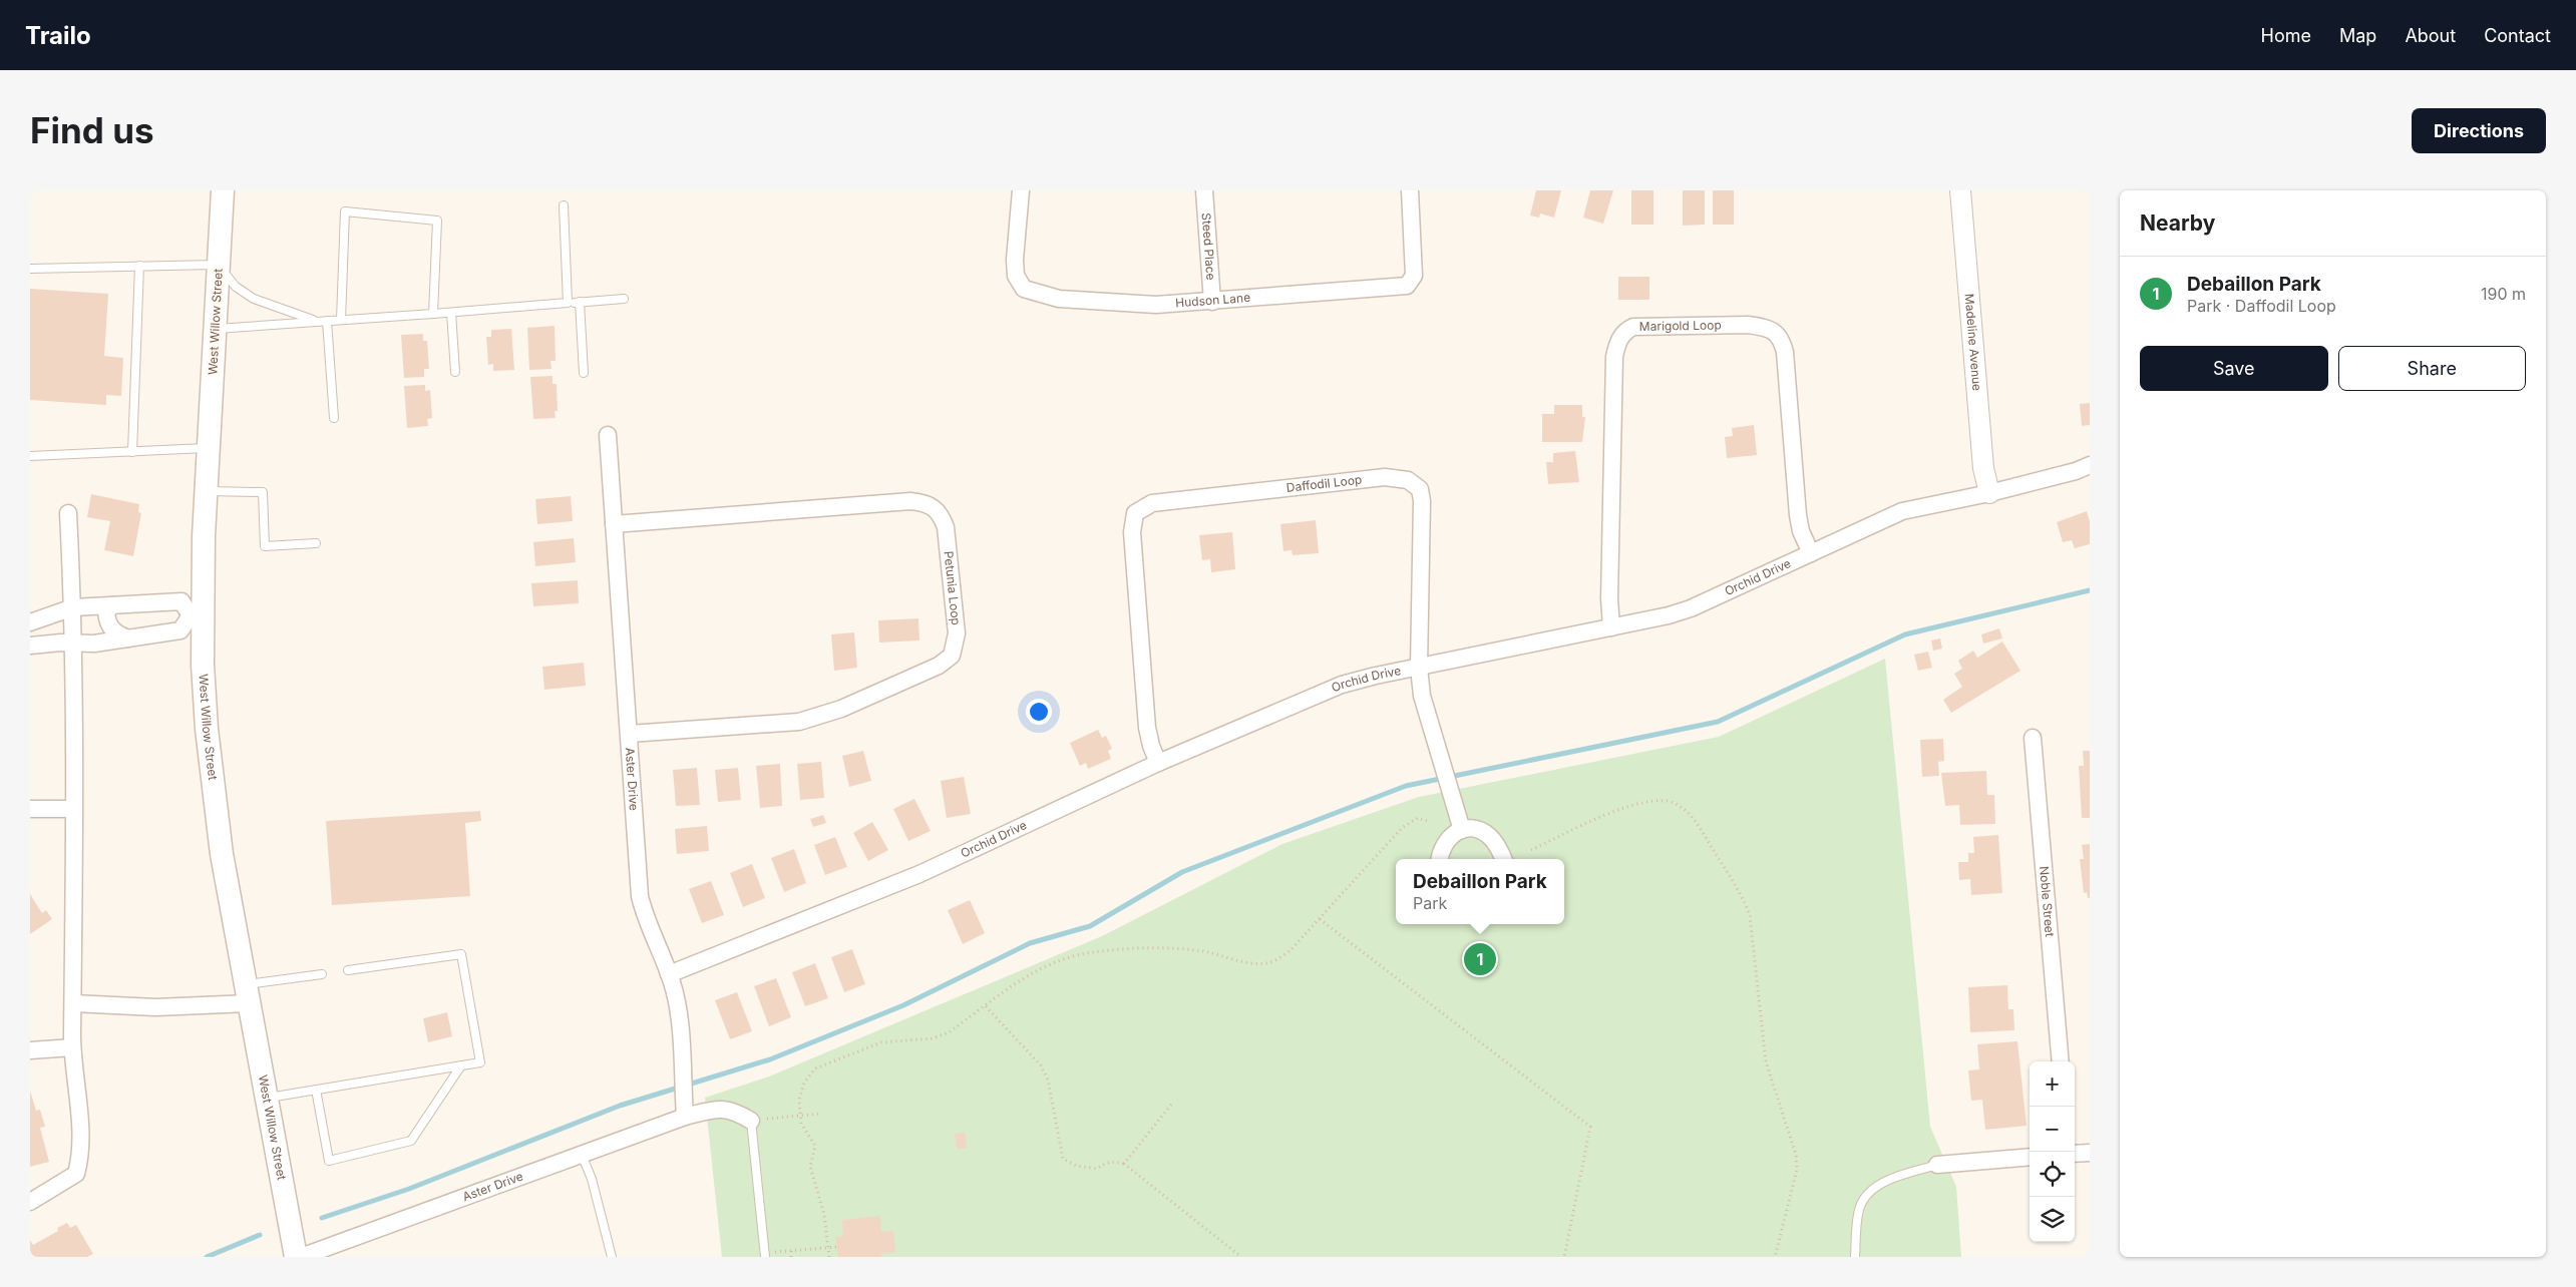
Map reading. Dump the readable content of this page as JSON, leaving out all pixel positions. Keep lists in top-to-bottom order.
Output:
{
  "streets": {
    "main road": ["West Willow Street"],
    "street": [
      "Steed Place",
      "Hudson Lane",
      "Marigold Loop",
      "Madeline Avenue",
      "Daffodil Loop",
      "Orchid Drive",
      "Petunia Loop",
      "Aster Drive",
      "Noble Street"
    ]
  },
  "crossings": [
    ["Steed Place", "Hudson Lane"],
    ["Marigold Loop", "Orchid Drive"],
    ["Madeline Avenue", "Orchid Drive"],
    ["Daffodil Loop", "Orchid Drive"],
    ["Orchid Drive", "Aster Drive"],
    ["Petunia Loop", "Aster Drive"]
  ],
  "page": {
    "header": "Trailo",
    "nav": [
      "Home",
      "Map",
      "About",
      "Contact"
    ],
    "buttons": [
      "Directions",
      ["Save", "Share"]
    ],
    "title": "Find us",
    "heading": "Nearby",
    "list": [
      {
        "mark": "1",
        "name": "Debaillon Park",
        "note": "Park · Daffodil Loop",
        "value": "190 m"
      }
    ],
    "popup": ["Debaillon Park", "Park"],
    "pins": "1",
    "map_buttons": ["+", "−"]
  }
}
